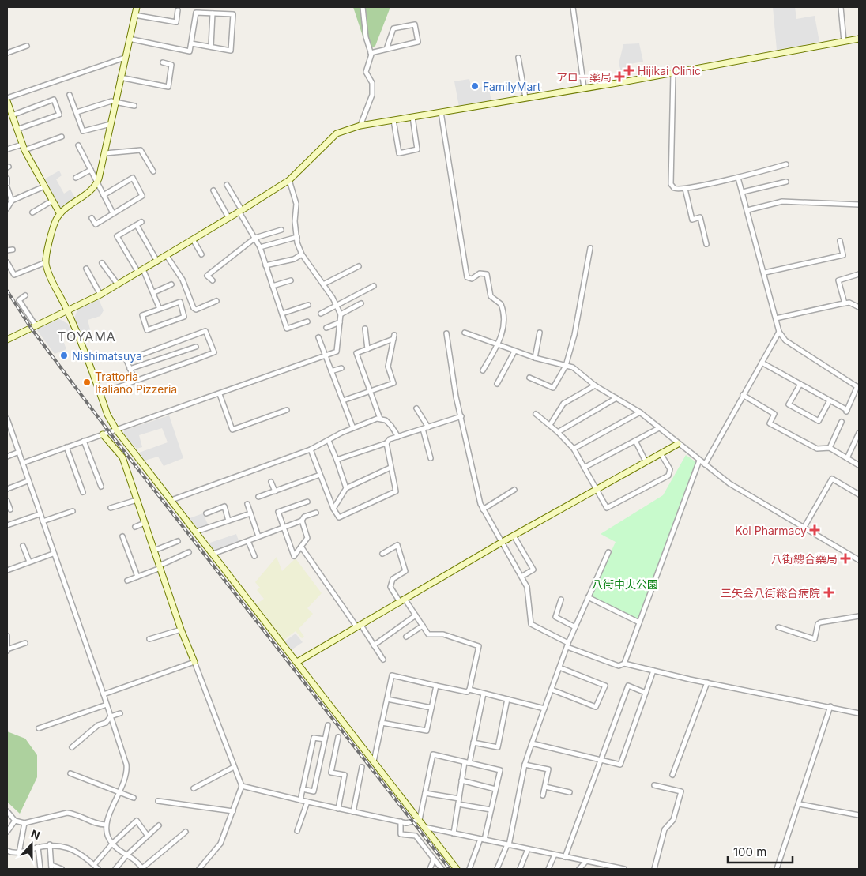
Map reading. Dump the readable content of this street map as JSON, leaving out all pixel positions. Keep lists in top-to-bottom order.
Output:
{
  "districts": ["TOYAMA"],
  "parks": ["八街中央公園"],
  "places": {
    "health": [
      "Hijikai Clinic",
      "アロー薬局",
      "Kol Pharmacy",
      "八街總合藥局",
      "三矢会八街総合病院"
    ],
    "other": ["FamilyMart", "Nishimatsuya", "Trattoria Italiano Pizzeria"]
  },
  "scale_bar": "100 m",
  "north": "top"
}
